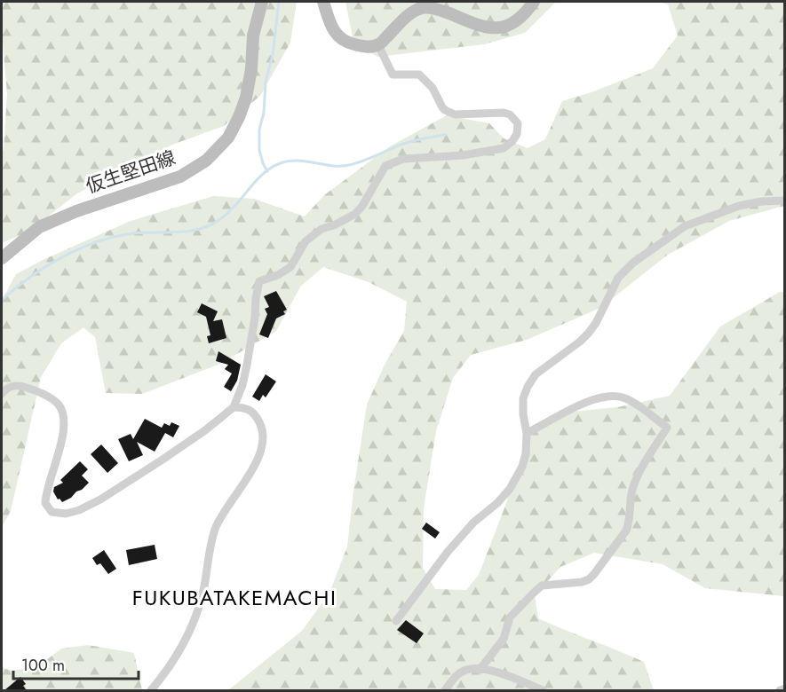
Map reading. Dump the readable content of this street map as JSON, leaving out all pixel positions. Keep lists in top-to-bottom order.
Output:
{
  "streets": {
    "main road": ["仮生堅田線"]
  },
  "districts": ["FUKUBATAKEMACHI"],
  "scale_bar": "100 m"
}
